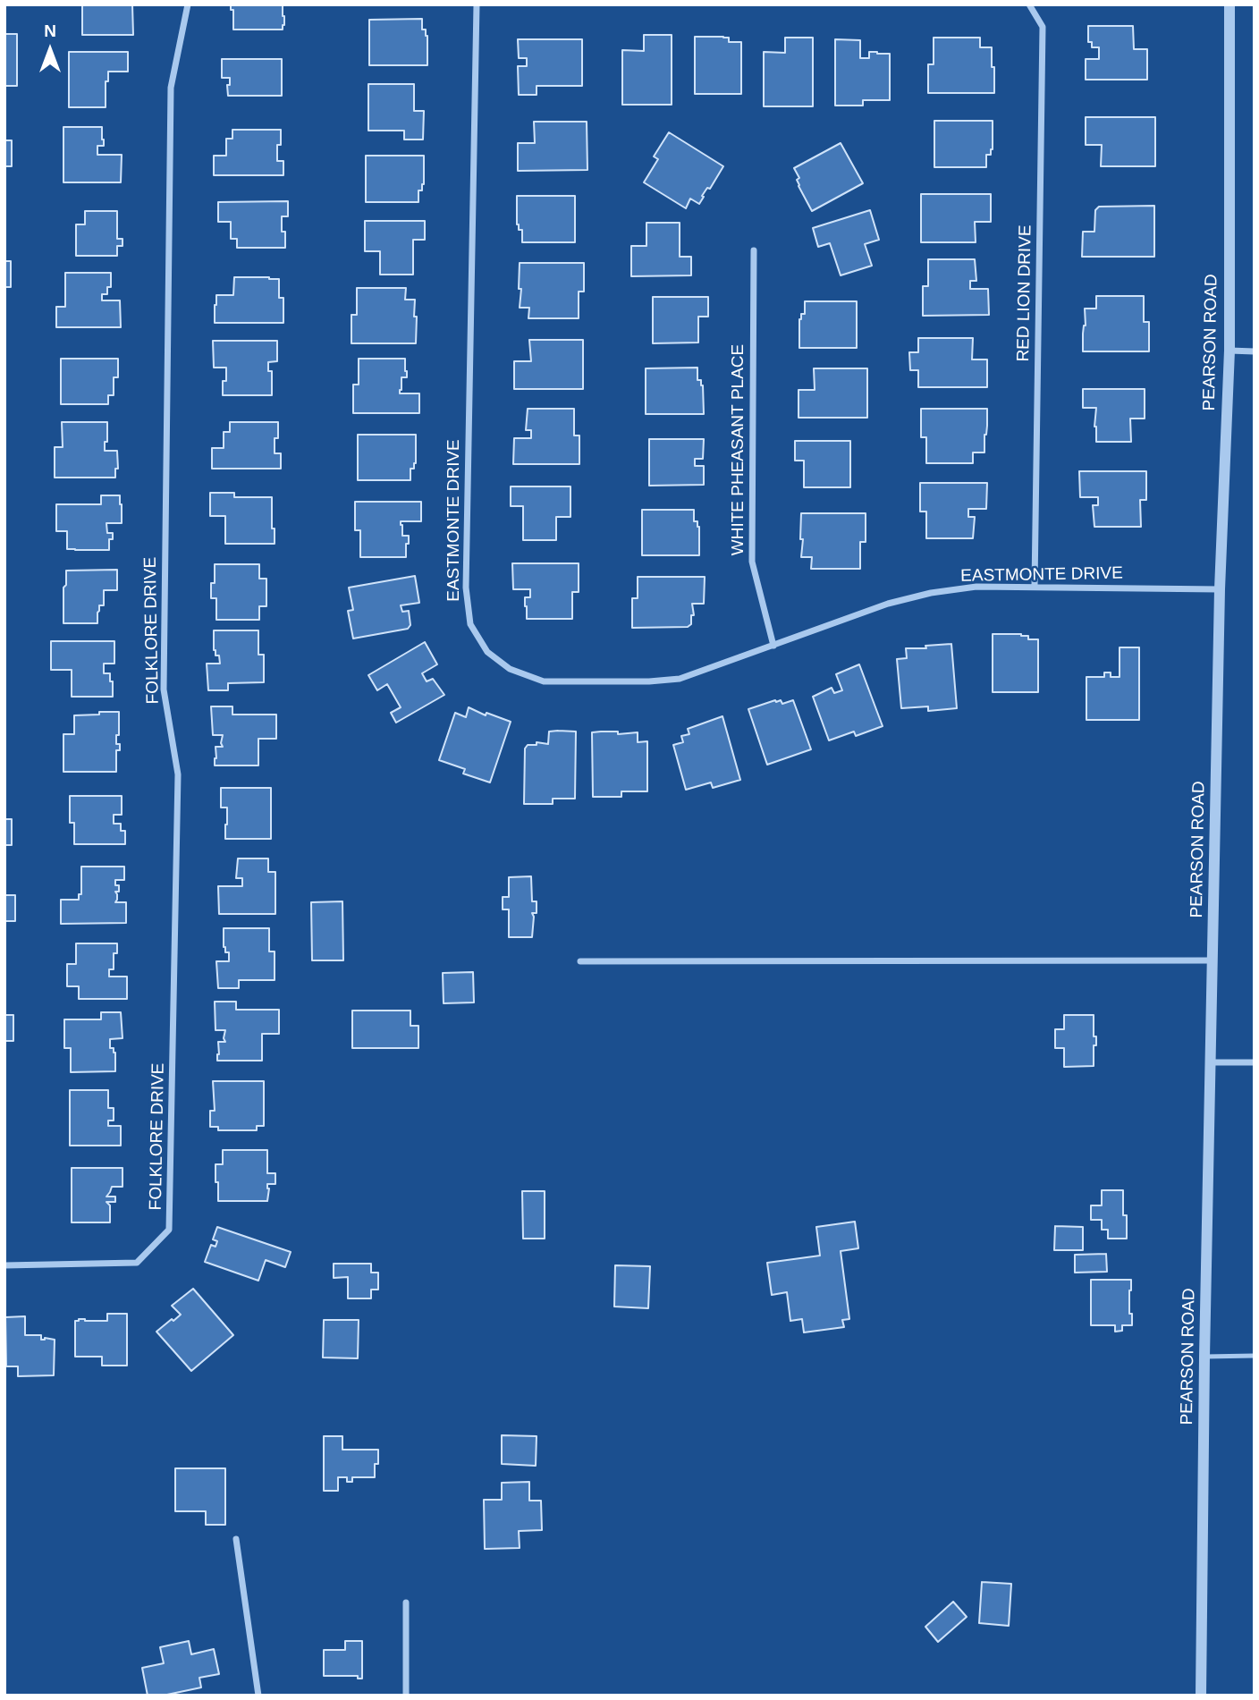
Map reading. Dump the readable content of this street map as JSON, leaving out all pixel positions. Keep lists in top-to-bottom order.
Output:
{
  "streets": {
    "street": [
      "RED LION DRIVE",
      "PEARSON ROAD",
      "WHITE PHEASANT PLACE",
      "EASTMONTE DRIVE",
      "FOLKLORE DRIVE"
    ]
  },
  "crossings": [
    ["RED LION DRIVE", "EASTMONTE DRIVE"],
    ["PEARSON ROAD", "EASTMONTE DRIVE"],
    ["WHITE PHEASANT PLACE", "EASTMONTE DRIVE"]
  ],
  "north": "top"
}
